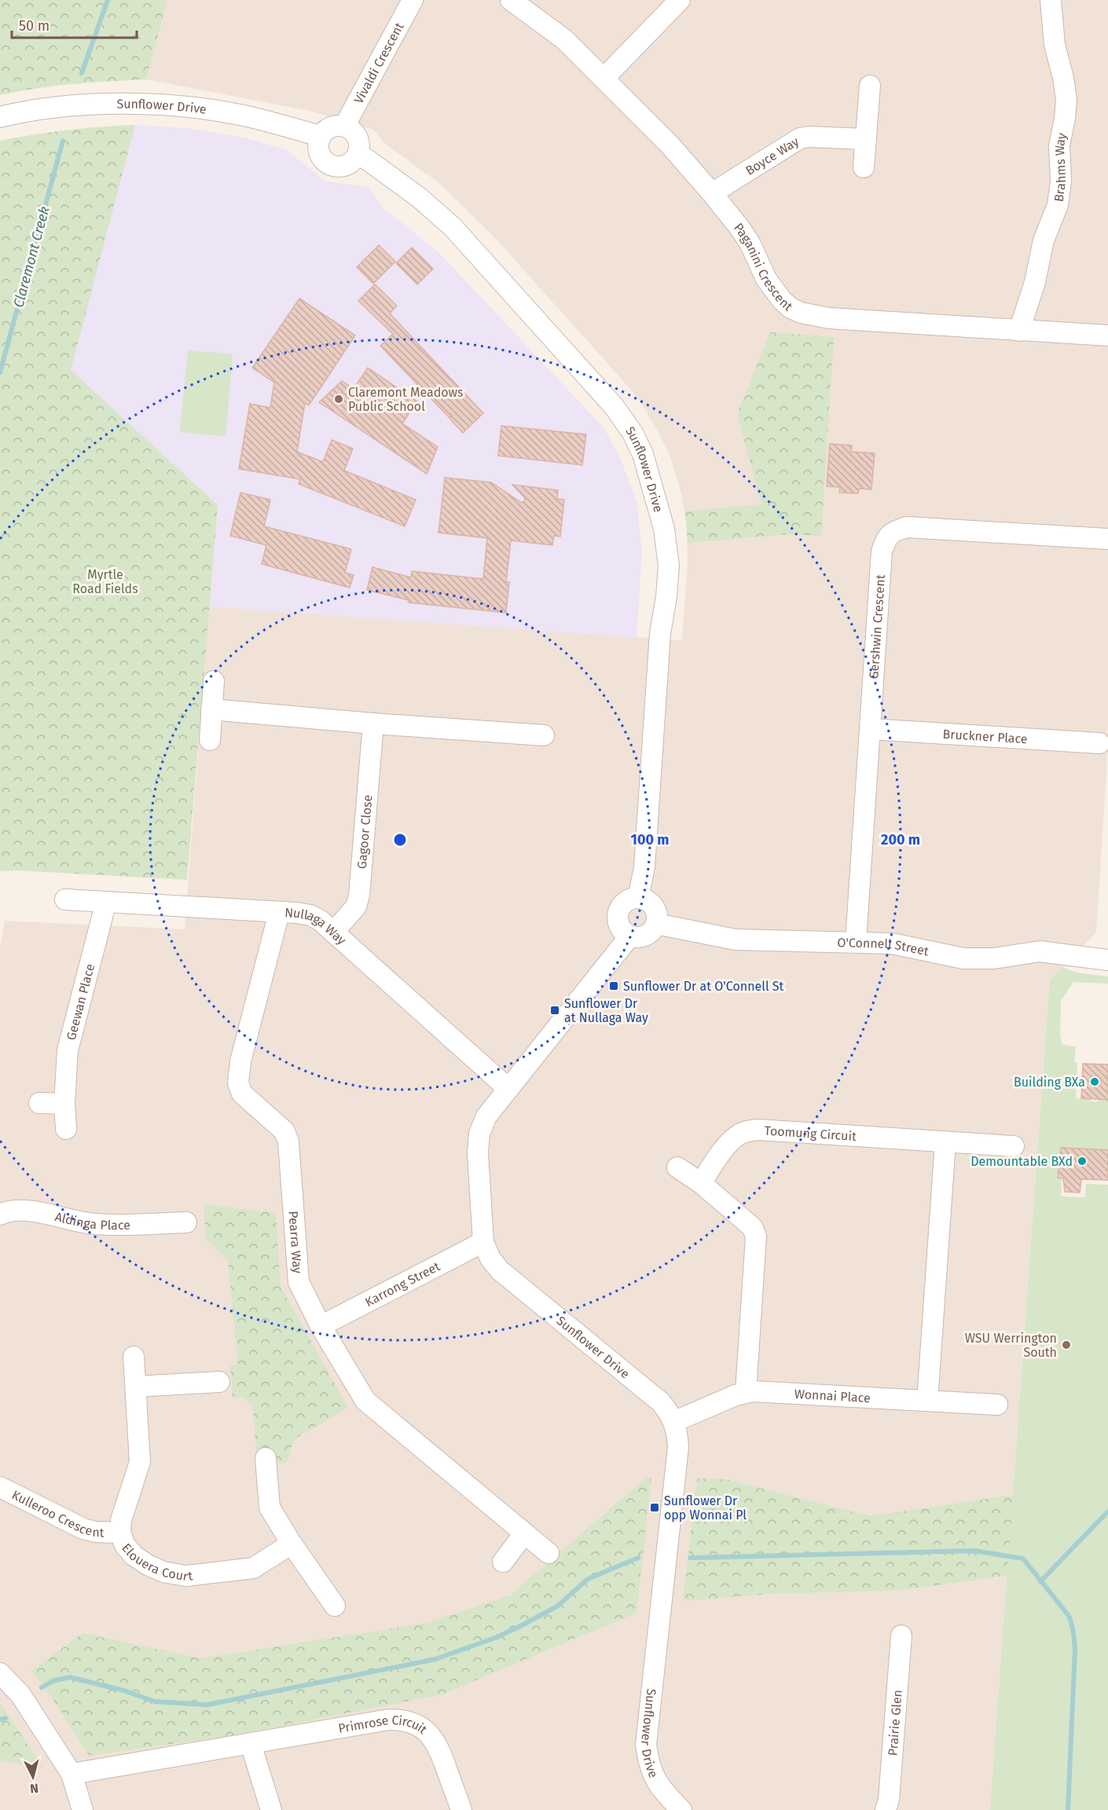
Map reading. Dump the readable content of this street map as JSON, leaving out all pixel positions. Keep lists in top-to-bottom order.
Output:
{
  "streets": {
    "street": [
      "Vivaldi Crescent",
      "Sunflower Drive",
      "Boyce Way",
      "Brahms Way",
      "Paganini Crescent",
      "Gershwin Crescent",
      "Bruckner Place",
      "Gagoor Close",
      "Nullaga Way",
      "O'Connell Street",
      "Geewan Place",
      "Toomung Circuit",
      "Aldinga Place",
      "Pearra Way",
      "Karrong Street",
      "Wonnai Place",
      "Kulleroo Crescent",
      "Elouera Court",
      "Prairie Glen",
      "Primrose Circuit"
    ]
  },
  "crossings": [
    ["Vivaldi Crescent", "Sunflower Drive"],
    ["Sunflower Drive", "Nullaga Way"],
    ["Sunflower Drive", "O'Connell Street"],
    ["Sunflower Drive", "Karrong Street"],
    ["Sunflower Drive", "Wonnai Place"],
    ["Boyce Way", "Paganini Crescent"],
    ["Brahms Way", "Paganini Crescent"],
    ["Gershwin Crescent", "Bruckner Place"],
    ["Gershwin Crescent", "O'Connell Street"],
    ["Gagoor Close", "Nullaga Way"],
    ["Nullaga Way", "Geewan Place"],
    ["Nullaga Way", "Pearra Way"],
    ["Pearra Way", "Karrong Street"],
    ["Kulleroo Crescent", "Elouera Court"]
  ],
  "water": ["Claremont Creek"],
  "parks": ["Myrtle Road Fields"],
  "places": {
    "other": [
      "Claremont Meadows Public School",
      "Building BXa",
      "Demountable BXd",
      "WSU Werrington South"
    ],
    "transit": ["Sunflower Dr at O'Connell St", "Sunflower Dr at Nullaga Way", "Sunflower Dr opp Wonnai Pl"]
  },
  "scale_bar": "50 m",
  "north": "bottom",
  "rings": ["100 m", "200 m"]
}
